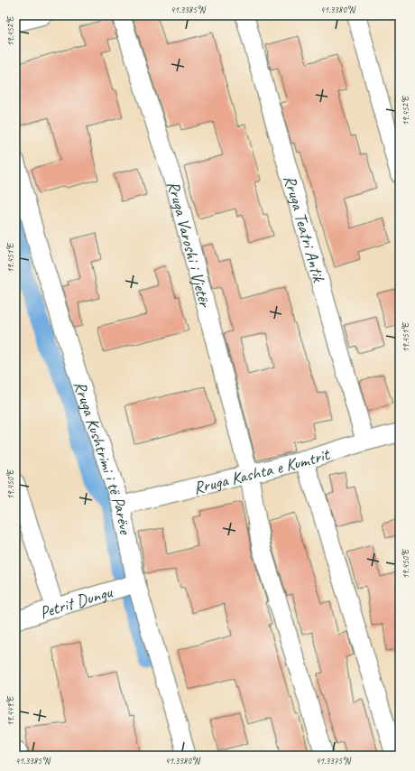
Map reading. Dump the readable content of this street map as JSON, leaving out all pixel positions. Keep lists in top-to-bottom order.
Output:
{
  "streets": {
    "street": [
      "Rruga Teatri Antik",
      "Rruga Varoshi i Vjetër",
      "Rruga Kushtrimi i të Parëve",
      "Rruga Kashta e Kumtrit",
      "Petrit Dungu"
    ]
  },
  "crossings": [
    ["Rruga Teatri Antik", "Rruga Kashta e Kumtrit"],
    ["Rruga Varoshi i Vjetër", "Rruga Kashta e Kumtrit"],
    ["Rruga Kushtrimi i të Parëve", "Rruga Kashta e Kumtrit"],
    ["Rruga Kushtrimi i të Parëve", "Petrit Dungu"]
  ],
  "coordinates": [
    "41.3385°N",
    "41.3380°N",
    "19.452°E",
    "19.451°E",
    "19.450°E",
    "19.449°E",
    "41.3375°N"
  ]
}
